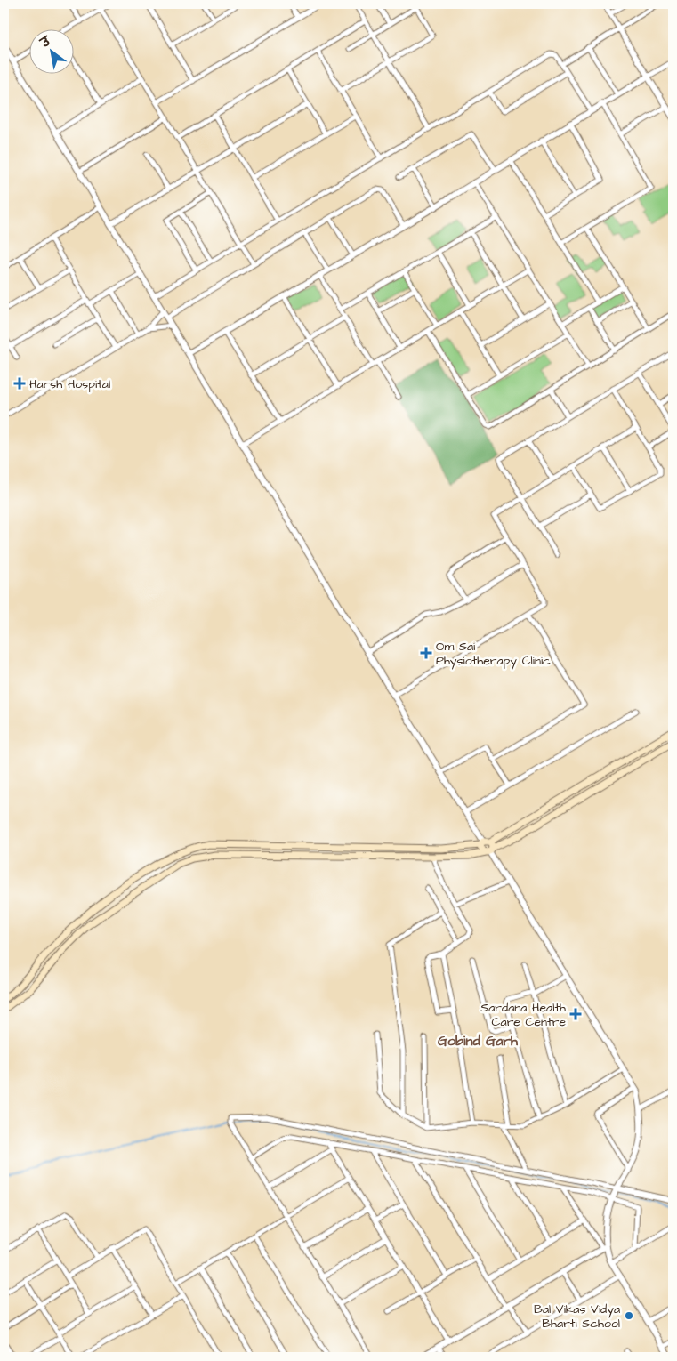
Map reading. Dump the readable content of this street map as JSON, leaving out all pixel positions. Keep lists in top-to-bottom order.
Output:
{
  "districts": ["Gobind Garh"],
  "places": {
    "health": ["Harsh Hospital", "Om Sai Physiotherapy Clinic", "Sardana Health Care Centre"],
    "other": ["Bal Vikas Vidya Bharti School"]
  },
  "north": "top left"
}
